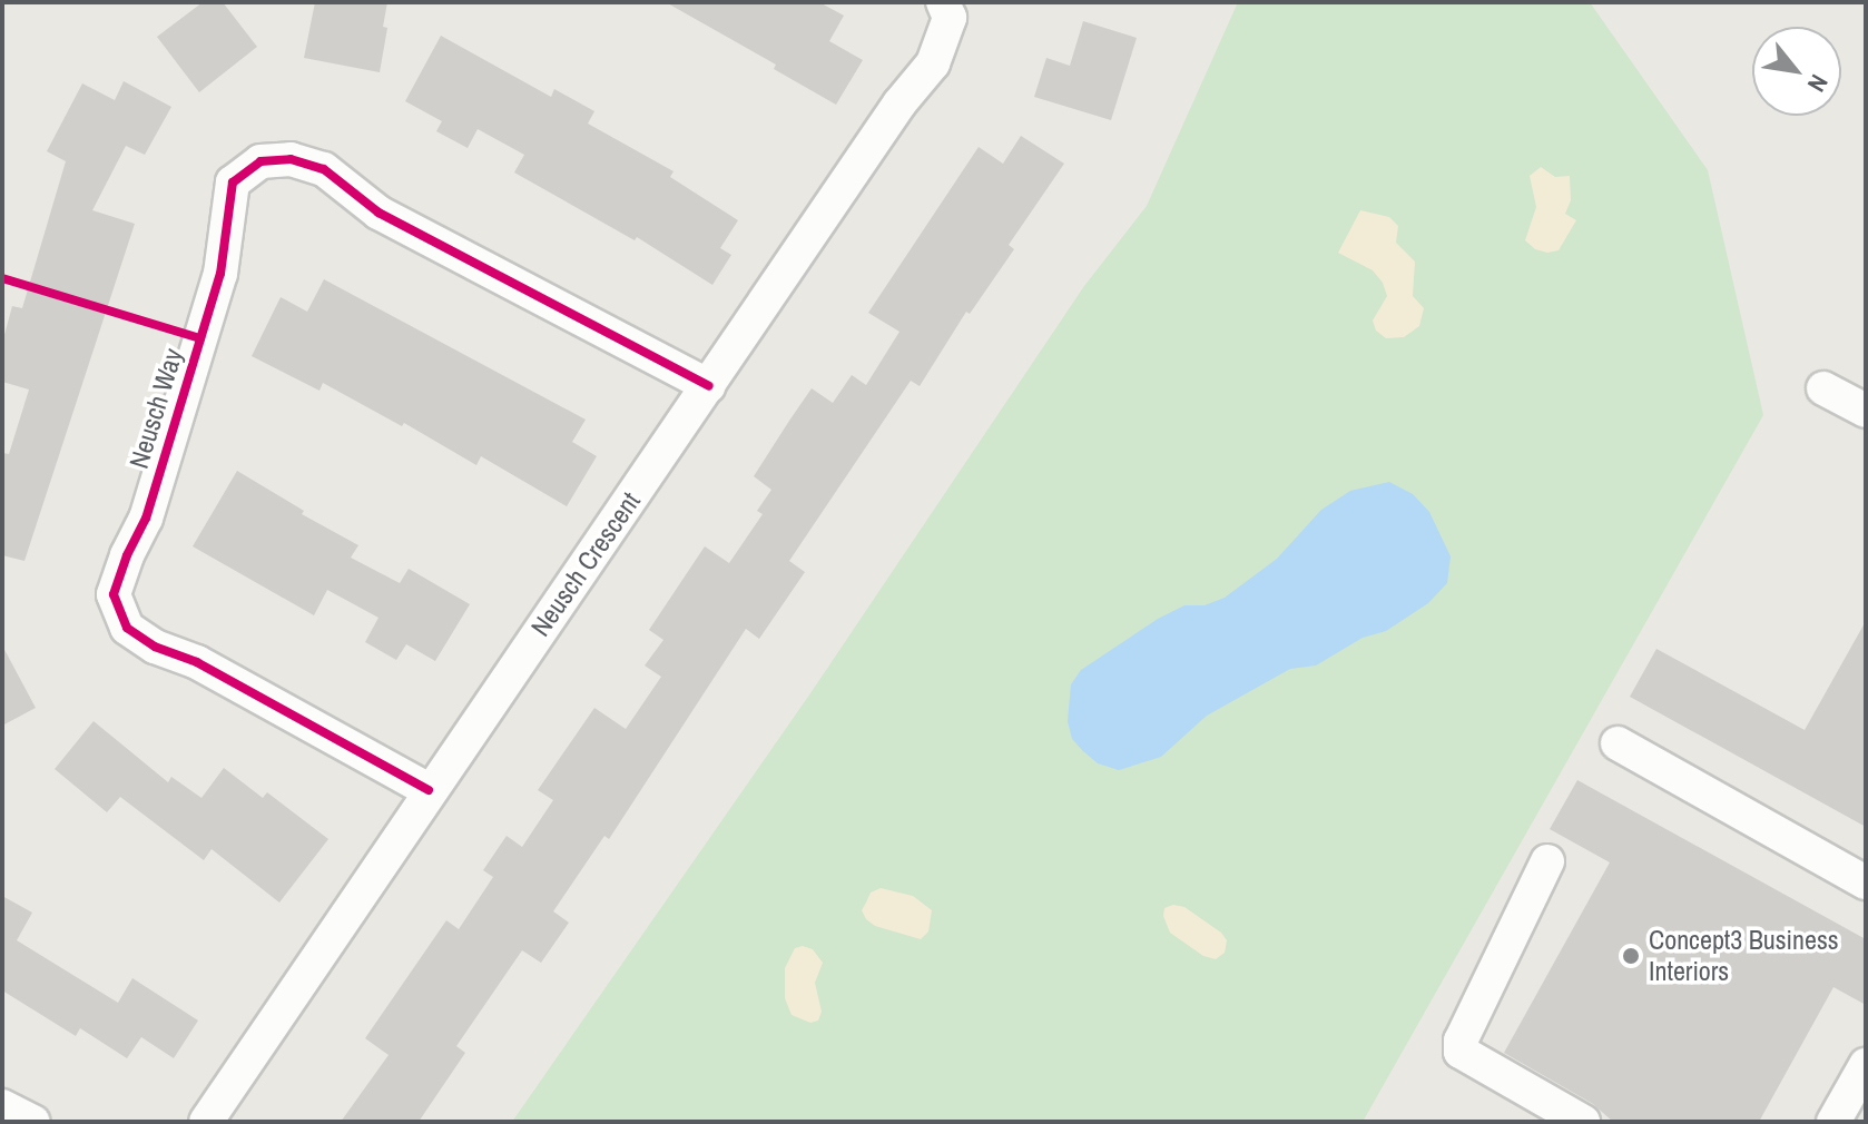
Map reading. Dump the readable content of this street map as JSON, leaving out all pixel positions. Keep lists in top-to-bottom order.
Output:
{
  "streets": {
    "street": ["Neusch Way", "Neusch Crescent"]
  },
  "crossings": [
    ["Neusch Way", "Neusch Crescent"]
  ],
  "places": ["Concept3 Business Interiors"],
  "north": "bottom right"
}
